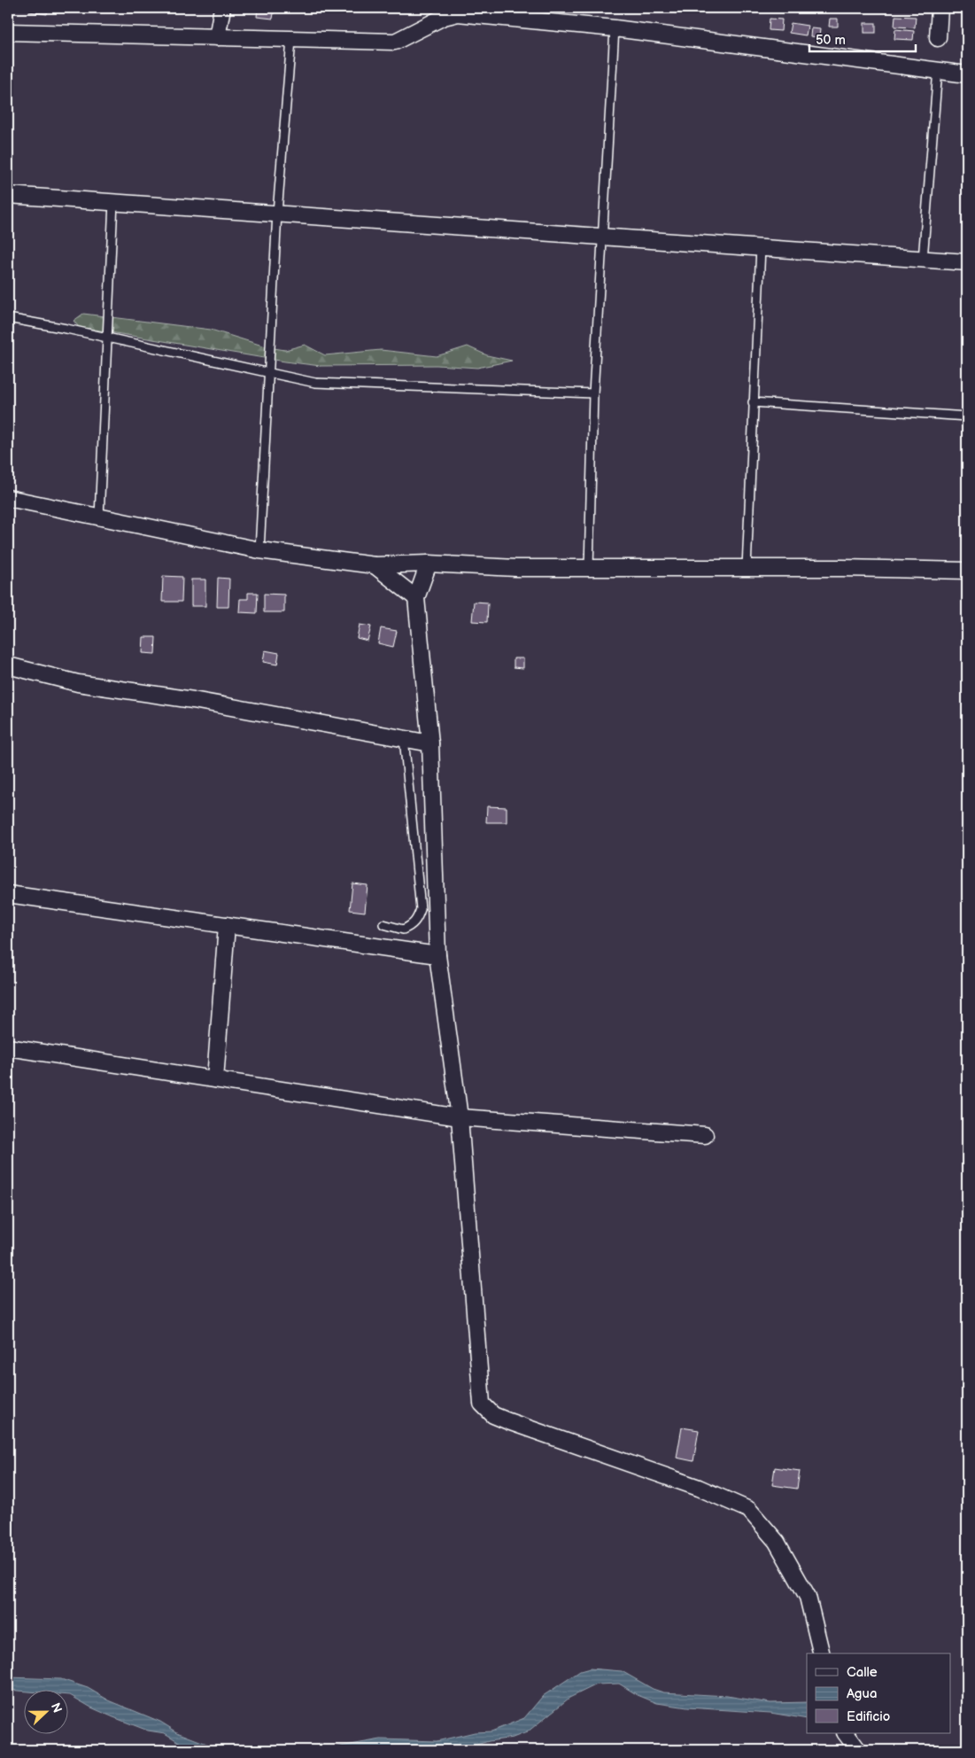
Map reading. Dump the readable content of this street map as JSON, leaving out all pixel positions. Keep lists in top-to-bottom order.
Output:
{
  "legend": ["Calle", "Agua", "Edificio"],
  "scale_bar": "50 m",
  "north": "right"
}
